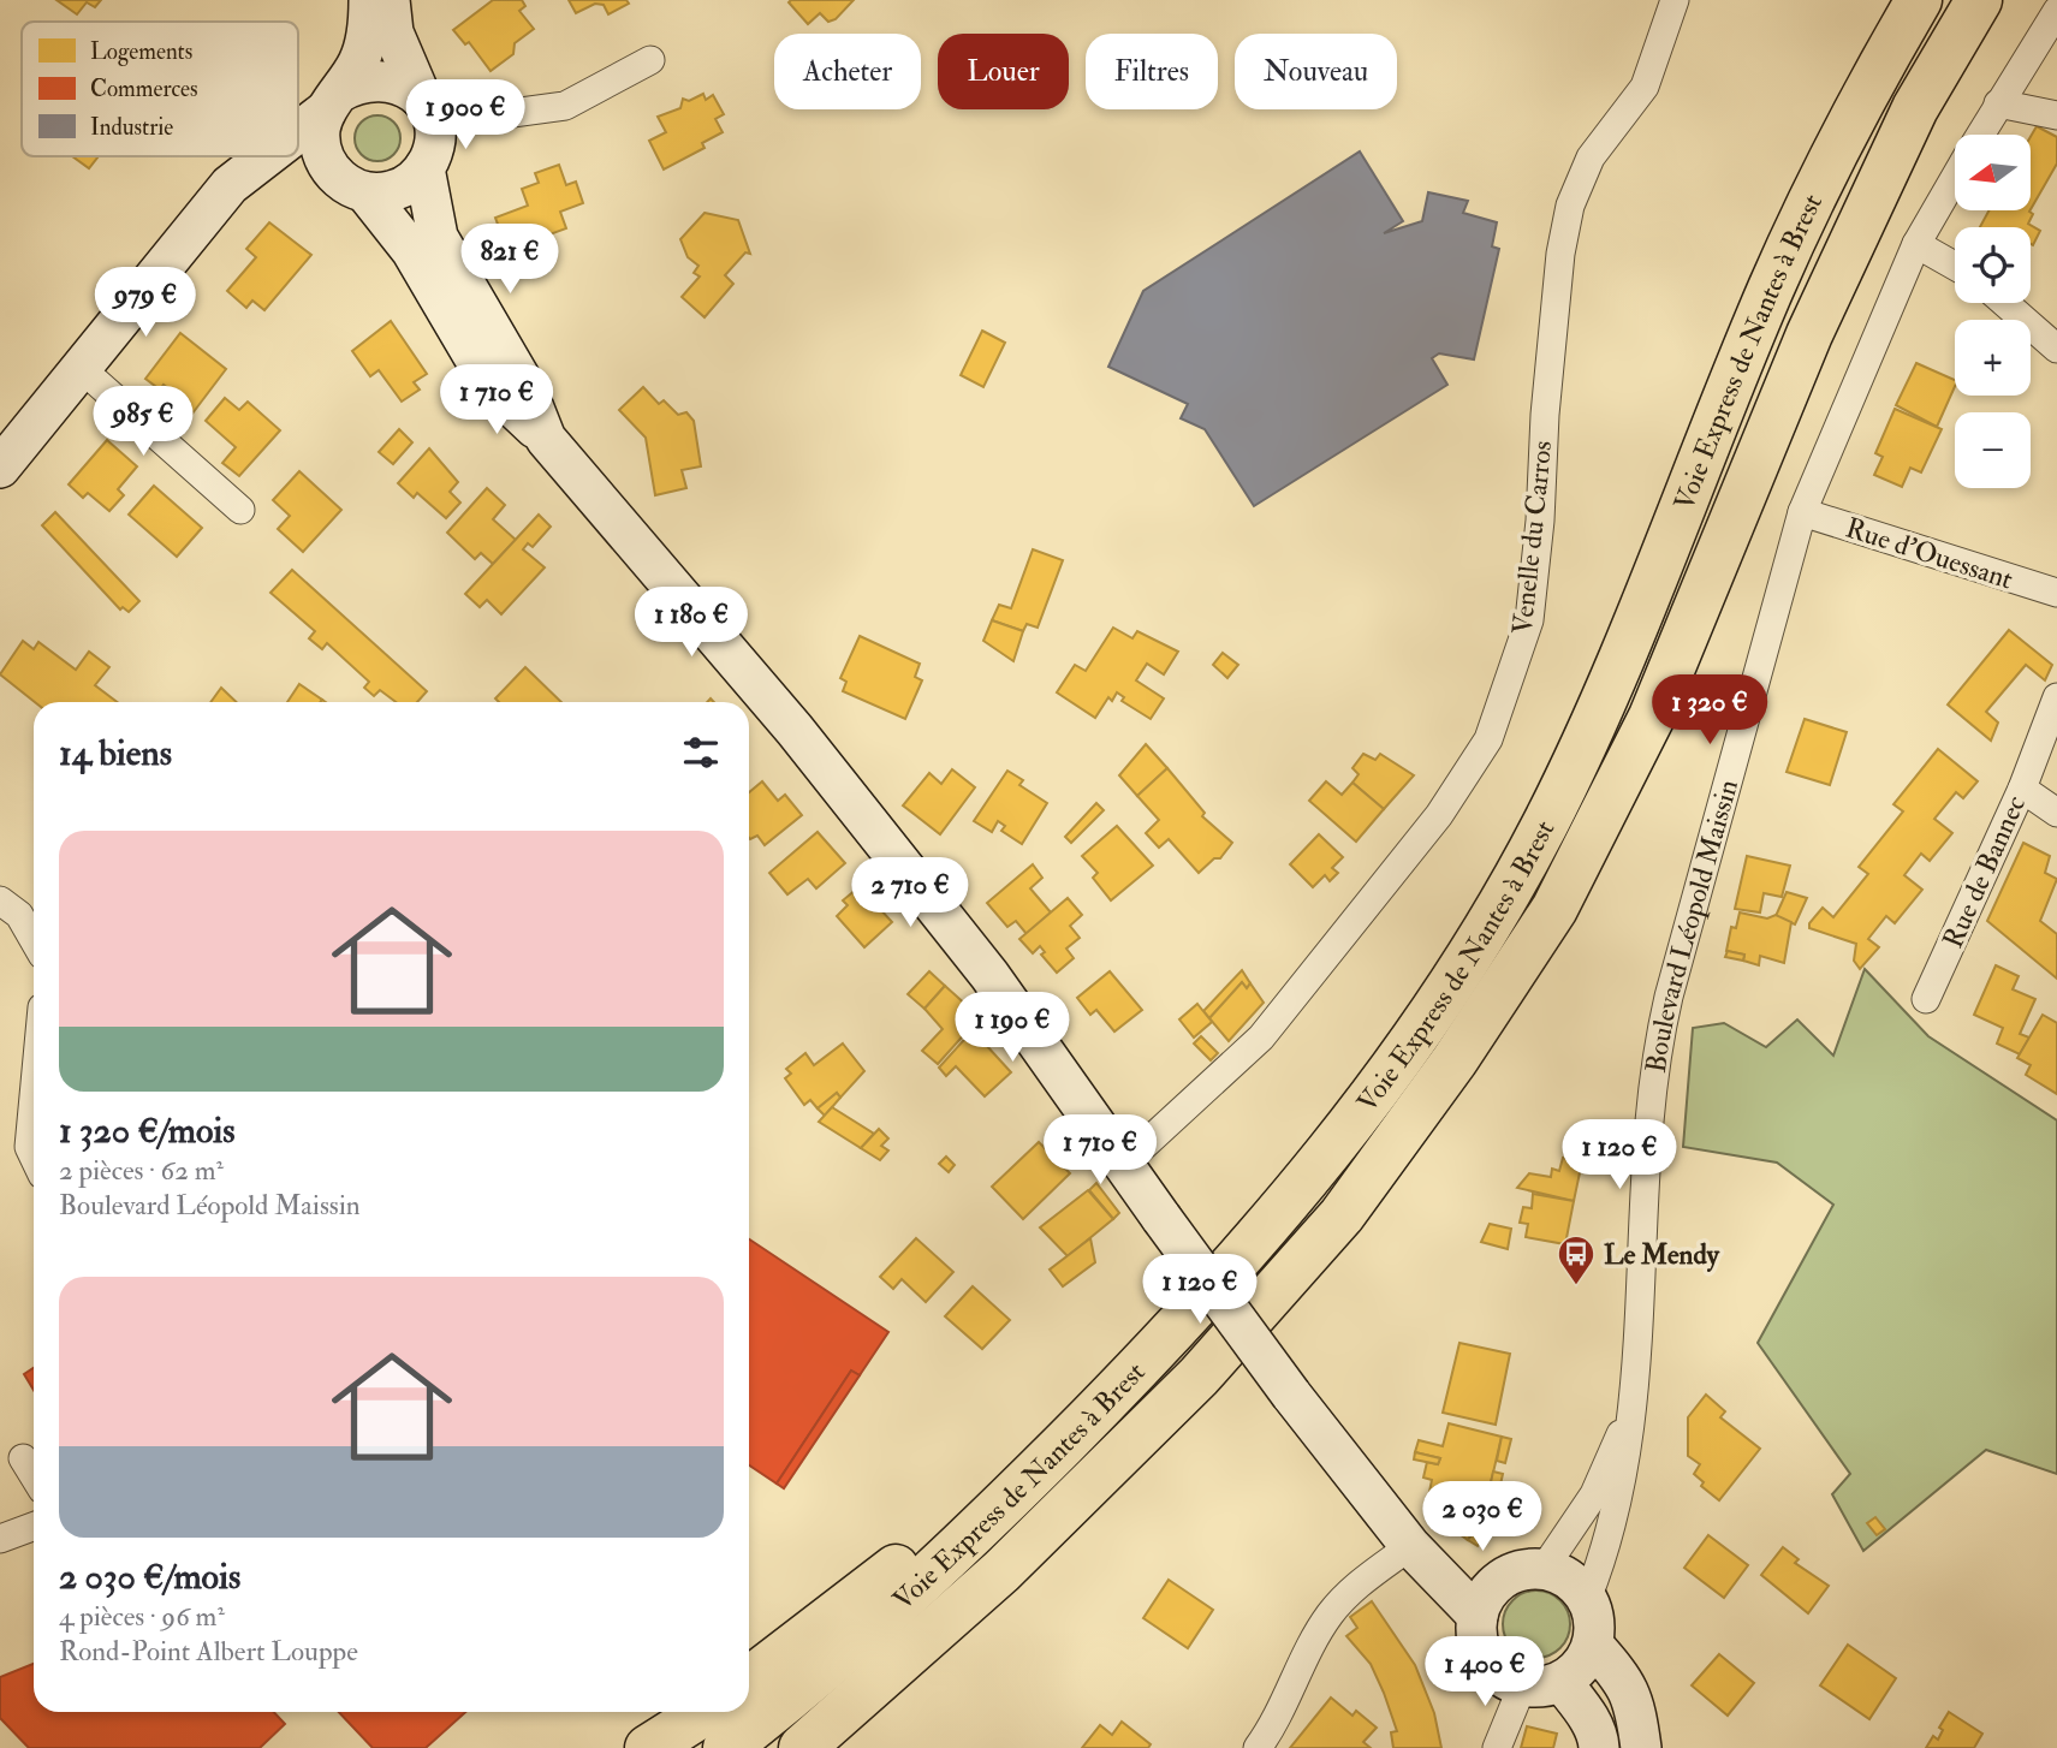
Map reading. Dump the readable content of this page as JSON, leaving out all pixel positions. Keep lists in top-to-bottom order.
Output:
{
  "streets": {
    "highway": ["Voie Express de Nantes à Brest"],
    "street": [
      "Venelle du Carros",
      "Rue d'Ouessant",
      "Rue de Bannec",
      "Boulevard Léopold Maissin"
    ]
  },
  "crossings": [
    ["Rue d'Ouessant", "Boulevard Léopold Maissin"]
  ],
  "places": {
    "bus stop": ["Le Mendy"]
  },
  "legend": ["Logements", "Commerces", "Industrie"],
  "north": "left",
  "page": {
    "chip": [
      "Acheter",
      "Louer",
      "Filtres",
      "Nouveau"
    ],
    "price": [
      "1 900 €",
      "821 €",
      "979 €",
      "1 710 €",
      "985 €",
      "1 180 €",
      "1 320 €",
      "2 710 €",
      "1 190 €",
      "1 710 €",
      "1 120 €",
      "1 120 €",
      "2 030 €",
      "1 400 €"
    ],
    "map_buttons": ["+", "−"],
    "heading": "14 biens",
    "list": [
      {
        "name": "1 320 €/mois",
        "note": "2 pièces · 62 m² · Boulevard Léopold Maissin"
      },
      {
        "name": "2 030 €/mois",
        "note": "4 pièces · 96 m² · Rond-Point Albert Louppe"
      }
    ]
  }
}
